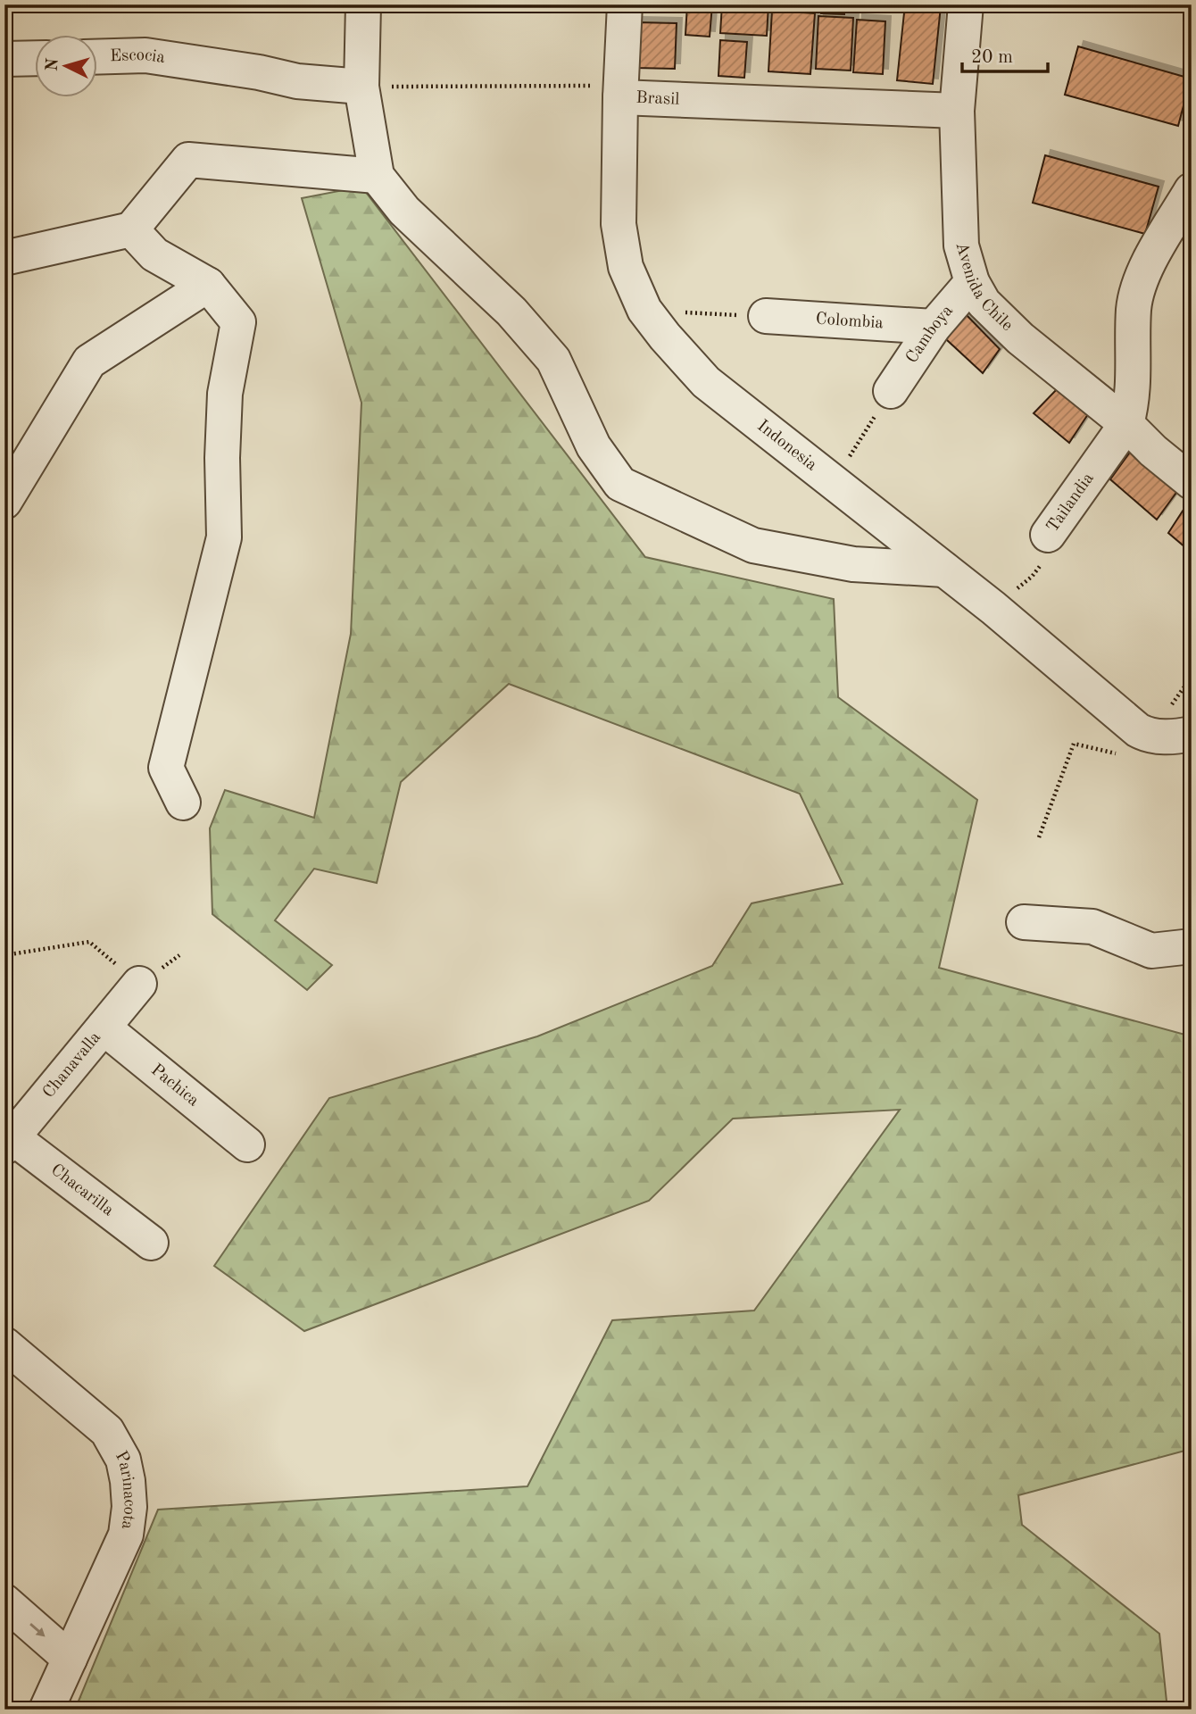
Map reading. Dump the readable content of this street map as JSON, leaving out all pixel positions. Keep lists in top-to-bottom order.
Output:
{
  "streets": {
    "street": [
      "Escocia",
      "Brasil",
      "Avenida Chile",
      "Colombia",
      "Camboya",
      "Indonesia",
      "Tailandia",
      "Chanavalla",
      "Pachica",
      "Chacarilla",
      "Parinacota"
    ]
  },
  "crossings": [
    ["Escocia", "Brasil"],
    ["Brasil", "Avenida Chile"],
    ["Brasil", "Indonesia"],
    ["Avenida Chile", "Camboya"],
    ["Avenida Chile", "Tailandia"],
    ["Colombia", "Camboya"],
    ["Indonesia", "Tailandia"],
    ["Chanavalla", "Pachica"],
    ["Chanavalla", "Chacarilla"]
  ],
  "scale_bar": "20 m",
  "north": "left"
}
